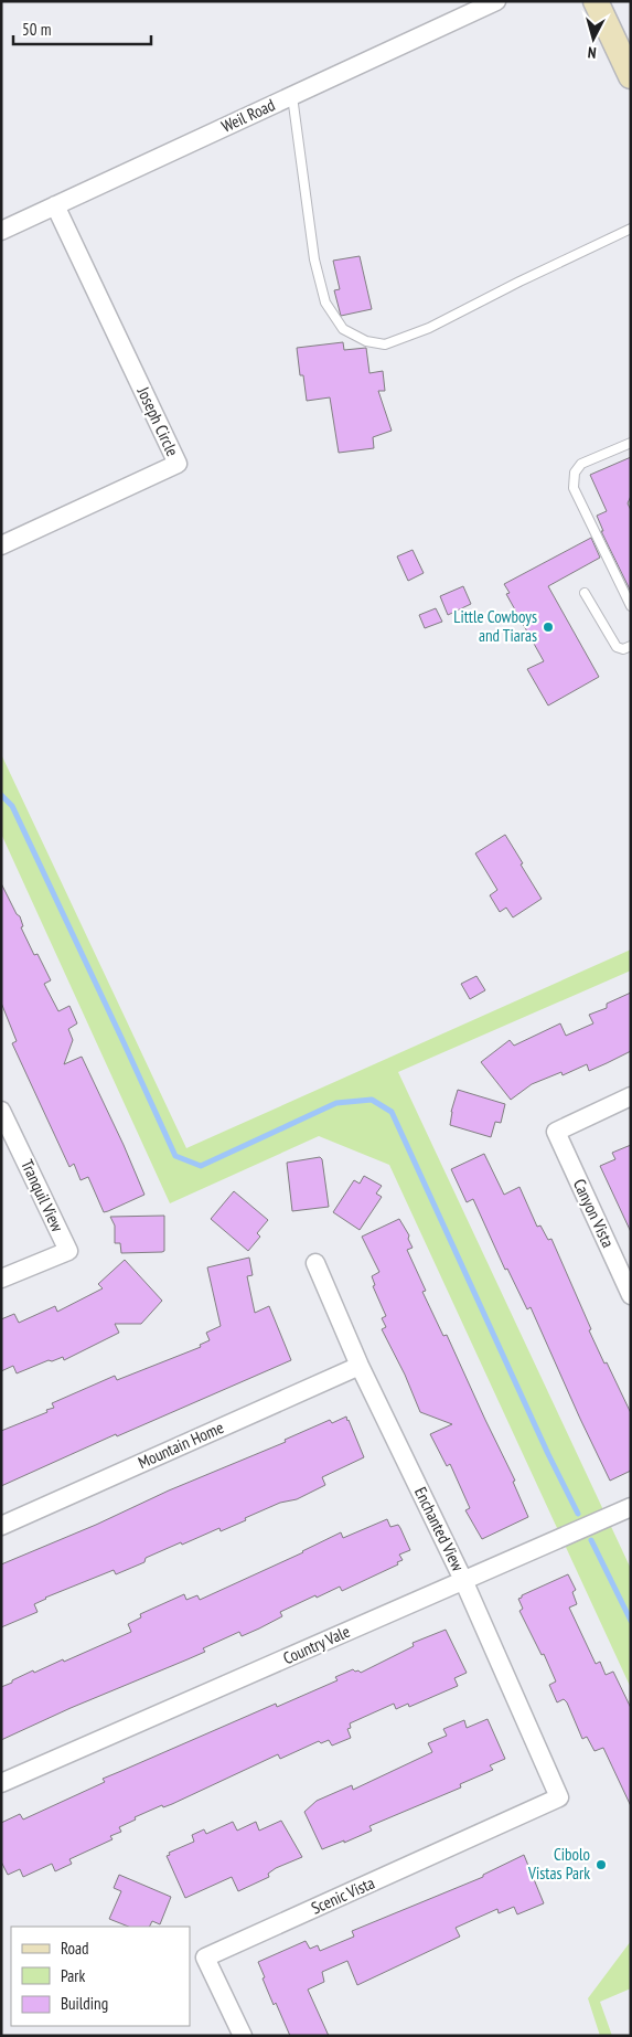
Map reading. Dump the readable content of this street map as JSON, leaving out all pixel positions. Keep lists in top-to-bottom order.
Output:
{
  "streets": {
    "street": [
      "Weil Road",
      "Joseph Circle",
      "Tranquil View",
      "Canyon Vista",
      "Mountain Home",
      "Enchanted View",
      "Country Vale",
      "Scenic Vista"
    ]
  },
  "crossings": [
    ["Weil Road", "Joseph Circle"],
    ["Mountain Home", "Enchanted View"],
    ["Enchanted View", "Country Vale"],
    ["Enchanted View", "Scenic Vista"]
  ],
  "places": ["Little Cowboys and Tiaras", "Cibolo Vistas Park"],
  "legend": ["Road", "Park", "Building"],
  "scale_bar": "50 m",
  "north": "bottom"
}
